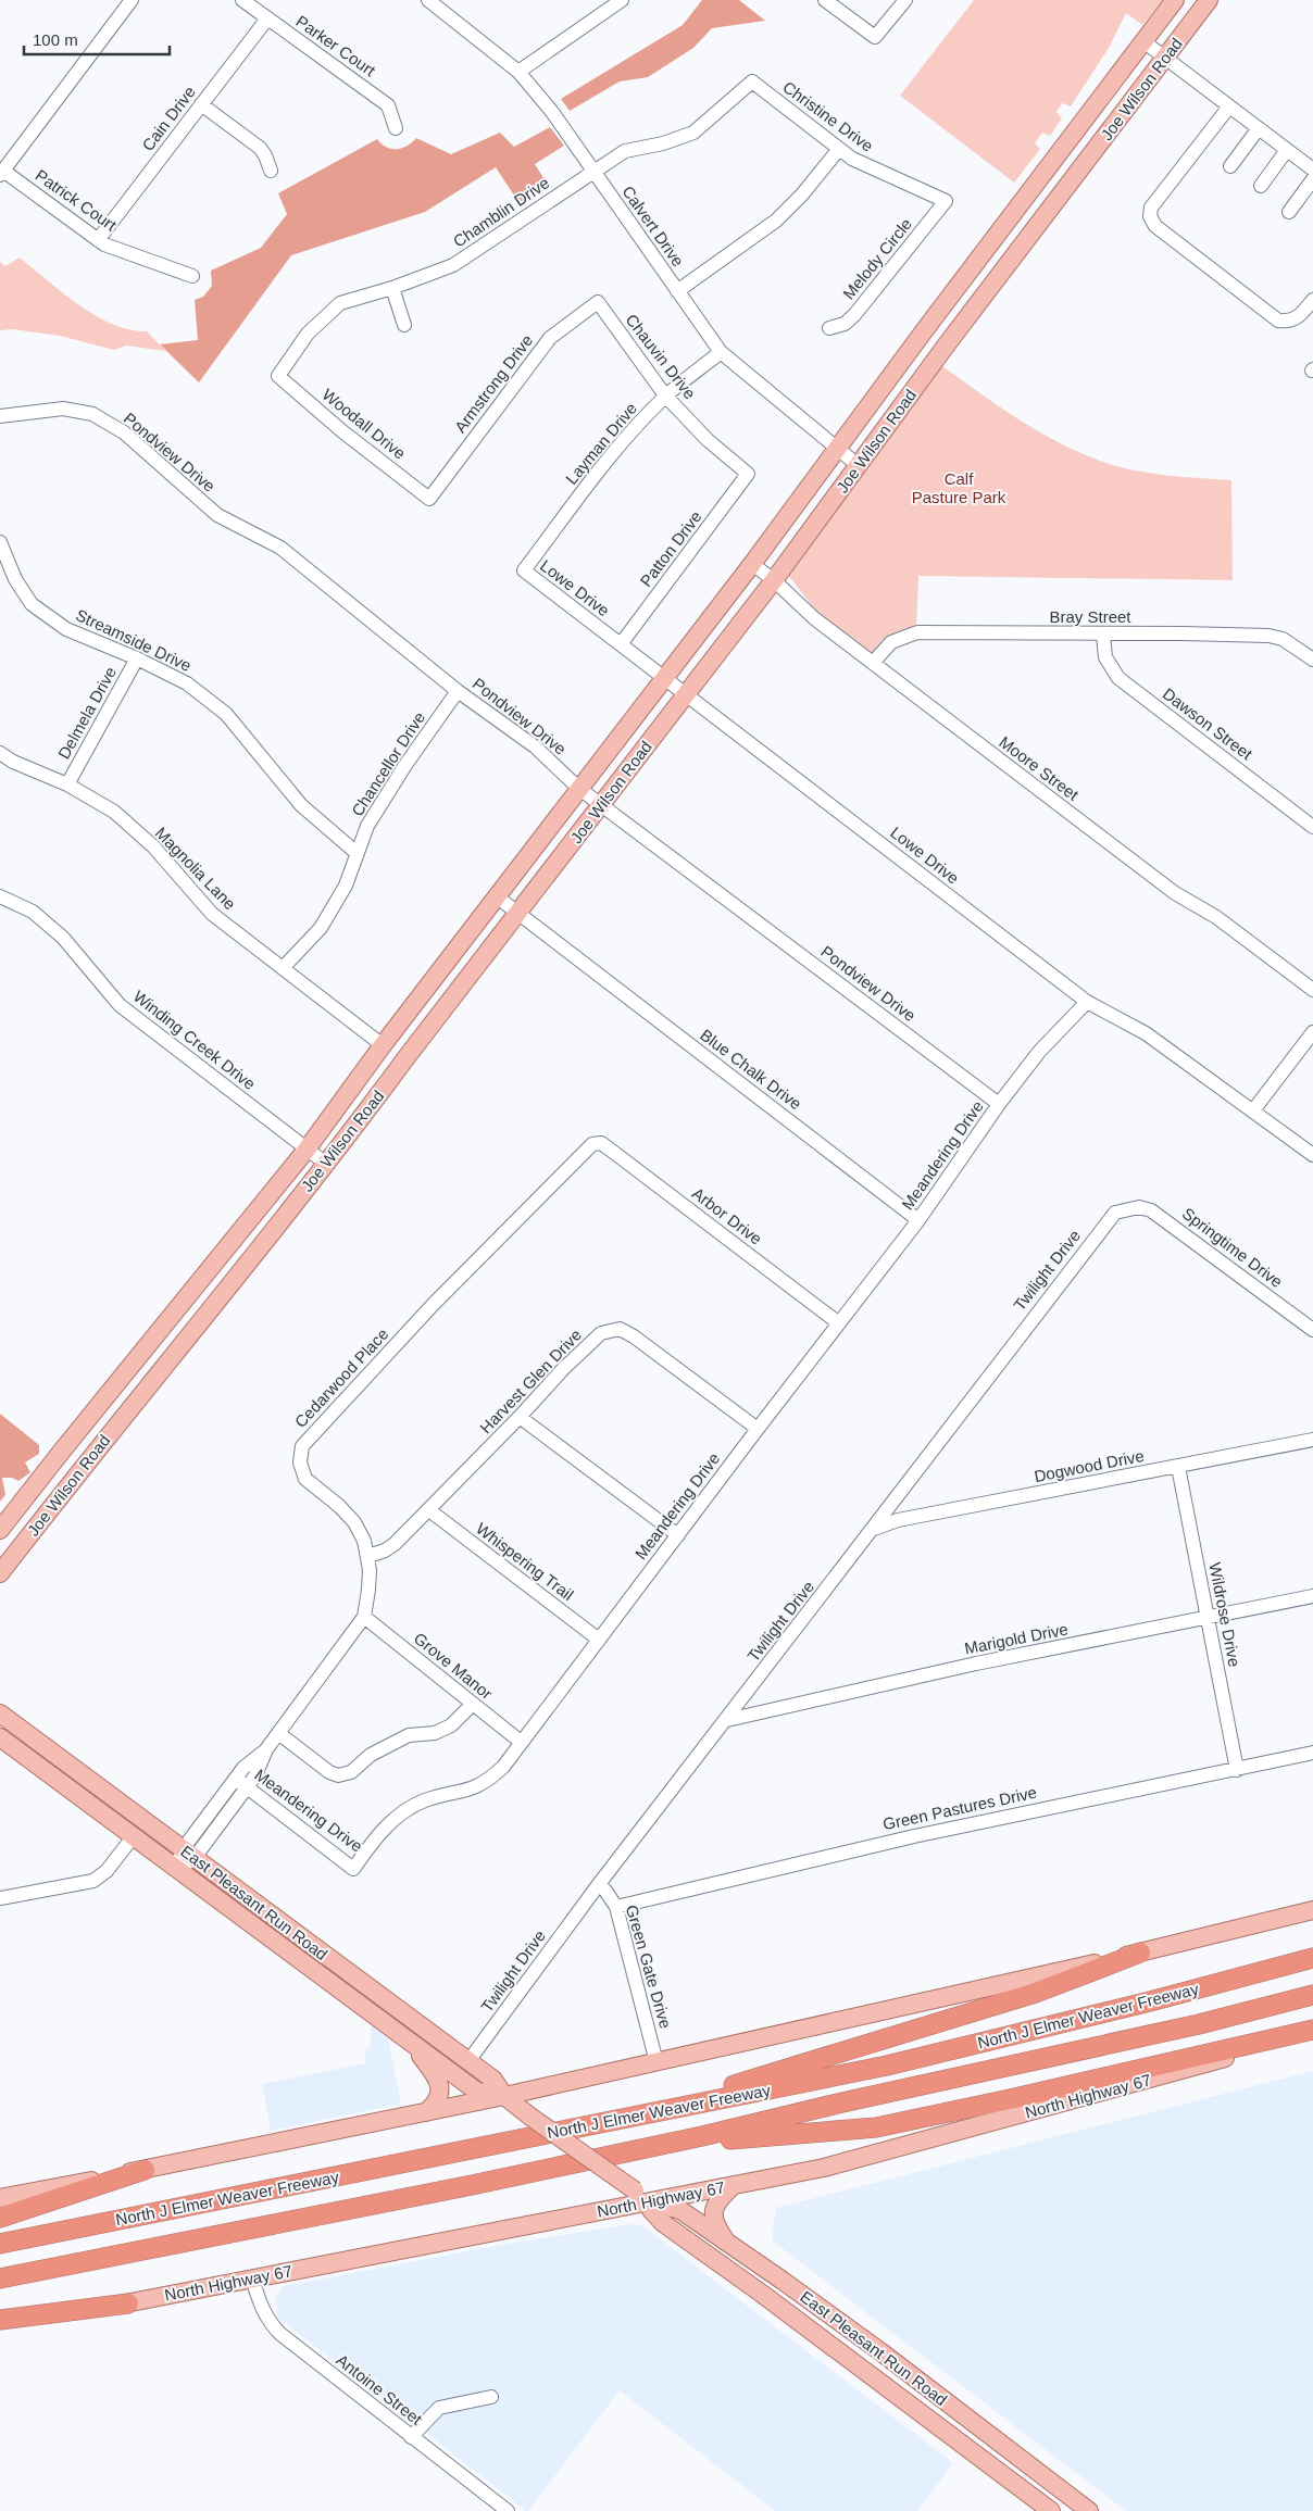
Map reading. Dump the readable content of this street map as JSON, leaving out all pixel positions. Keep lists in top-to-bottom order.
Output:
{
  "streets": {
    "highway": ["North J Elmer Weaver Freeway"],
    "main road": ["Joe Wilson Road", "East Pleasant Run Road", "North Highway 67"],
    "street": [
      "Parker Court",
      "Christine Drive",
      "Cain Drive",
      "Patrick Court",
      "Chamblin Drive",
      "Calvert Drive",
      "Melody Circle",
      "Chauvin Drive",
      "Armstrong Drive",
      "Woodall Drive",
      "Layman Drive",
      "Pondview Drive",
      "Patton Drive",
      "Lowe Drive",
      "Bray Street",
      "Streamside Drive",
      "Delmela Drive",
      "Dawson Street",
      "Chancellor Drive",
      "Moore Street",
      "Magnolia Lane",
      "Winding Creek Drive",
      "Blue Chalk Drive",
      "Meandering Drive",
      "Arbor Drive",
      "Springtime Drive",
      "Twilight Drive",
      "Cedarwood Place",
      "Harvest Glen Drive",
      "Dogwood Drive",
      "Whispering Trail",
      "Wildrose Drive",
      "Marigold Drive",
      "Grove Manor",
      "Green Pastures Drive",
      "Green Gate Drive",
      "Antoine Street"
    ]
  },
  "crossings": [
    ["Parker Court", "Cain Drive"],
    ["Joe Wilson Road", "Calvert Drive"],
    ["Joe Wilson Road", "Pondview Drive"],
    ["Joe Wilson Road", "Lowe Drive"],
    ["Joe Wilson Road", "Moore Street"],
    ["Joe Wilson Road", "Magnolia Lane"],
    ["Joe Wilson Road", "Winding Creek Drive"],
    ["Joe Wilson Road", "Blue Chalk Drive"],
    ["Christine Drive", "Chamblin Drive"],
    ["Christine Drive", "Melody Circle"],
    ["Cain Drive", "Patrick Court"],
    ["Chamblin Drive", "Calvert Drive"],
    ["Chamblin Drive", "Woodall Drive"],
    ["Calvert Drive", "Layman Drive"],
    ["Chauvin Drive", "Armstrong Drive"],
    ["Chauvin Drive", "Layman Drive"],
    ["Chauvin Drive", "Patton Drive"],
    ["Armstrong Drive", "Woodall Drive"],
    ["Layman Drive", "Lowe Drive"],
    ["Pondview Drive", "Chancellor Drive"],
    ["Pondview Drive", "Meandering Drive"],
    ["Patton Drive", "Lowe Drive"],
    ["Lowe Drive", "Meandering Drive"],
    ["Bray Street", "Dawson Street"],
    ["Bray Street", "Moore Street"],
    ["Streamside Drive", "Delmela Drive"],
    ["Streamside Drive", "Chancellor Drive"],
    ["Delmela Drive", "Magnolia Lane"],
    ["Chancellor Drive", "Magnolia Lane"],
    ["Blue Chalk Drive", "Meandering Drive"],
    ["Meandering Drive", "Arbor Drive"],
    ["Meandering Drive", "Cedarwood Place"],
    ["Meandering Drive", "Harvest Glen Drive"],
    ["Meandering Drive", "Whispering Trail"],
    ["Meandering Drive", "Grove Manor"],
    ["Arbor Drive", "Cedarwood Place"],
    ["Springtime Drive", "Twilight Drive"],
    ["Twilight Drive", "Dogwood Drive"],
    ["Twilight Drive", "Marigold Drive"],
    ["Twilight Drive", "East Pleasant Run Road"],
    ["Twilight Drive", "Green Gate Drive"],
    ["Cedarwood Place", "Harvest Glen Drive"],
    ["Cedarwood Place", "Grove Manor"],
    ["Cedarwood Place", "East Pleasant Run Road"],
    ["Harvest Glen Drive", "Whispering Trail"],
    ["Dogwood Drive", "Wildrose Drive"],
    ["Wildrose Drive", "Marigold Drive"],
    ["Wildrose Drive", "Green Pastures Drive"],
    ["Green Pastures Drive", "Green Gate Drive"],
    ["East Pleasant Run Road", "North Highway 67"],
    ["North Highway 67", "Antoine Street"]
  ],
  "parks": ["Calf Pasture Park"],
  "scale_bar": "100 m"
}
